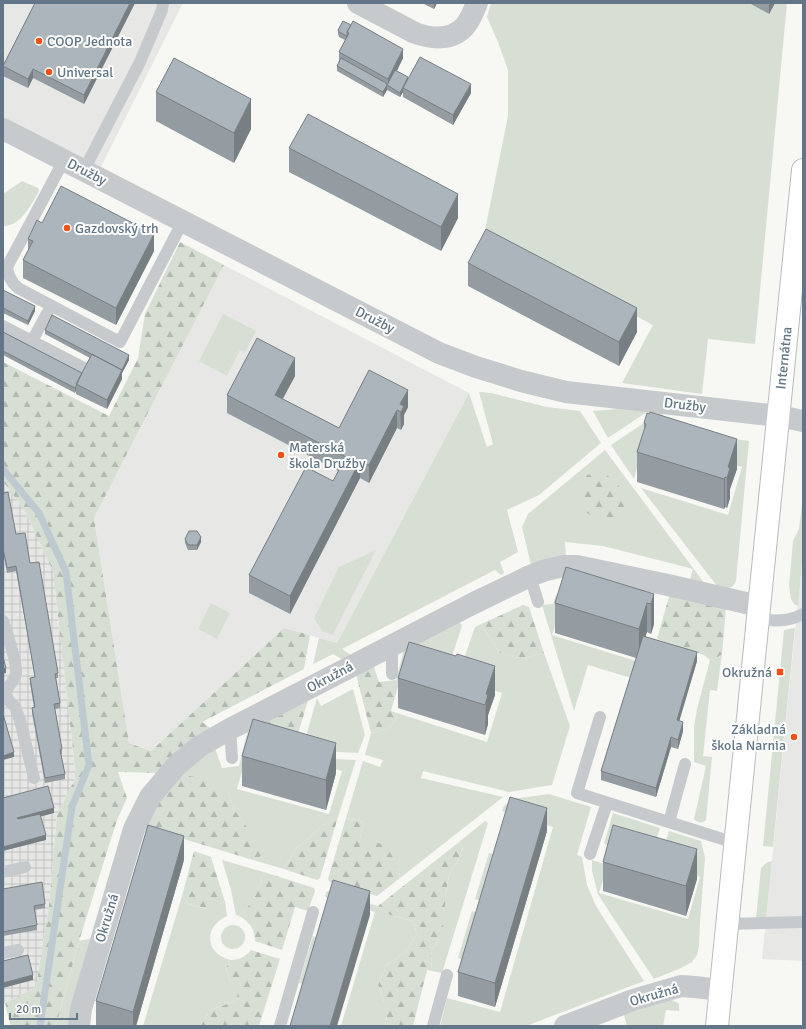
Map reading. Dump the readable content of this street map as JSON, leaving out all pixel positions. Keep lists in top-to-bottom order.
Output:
{
  "streets": {
    "street": ["Družby", "Internátna", "Okružná"]
  },
  "crossings": [
    ["Družby", "Internátna"]
  ],
  "places": {
    "other": [
      "COOP Jednota",
      "Universal",
      "Gazdovský trh",
      "Materská škola Družby",
      "Základná škola Narnia"
    ],
    "transit": ["Okružná"]
  },
  "scale_bar": "20 m"
}
